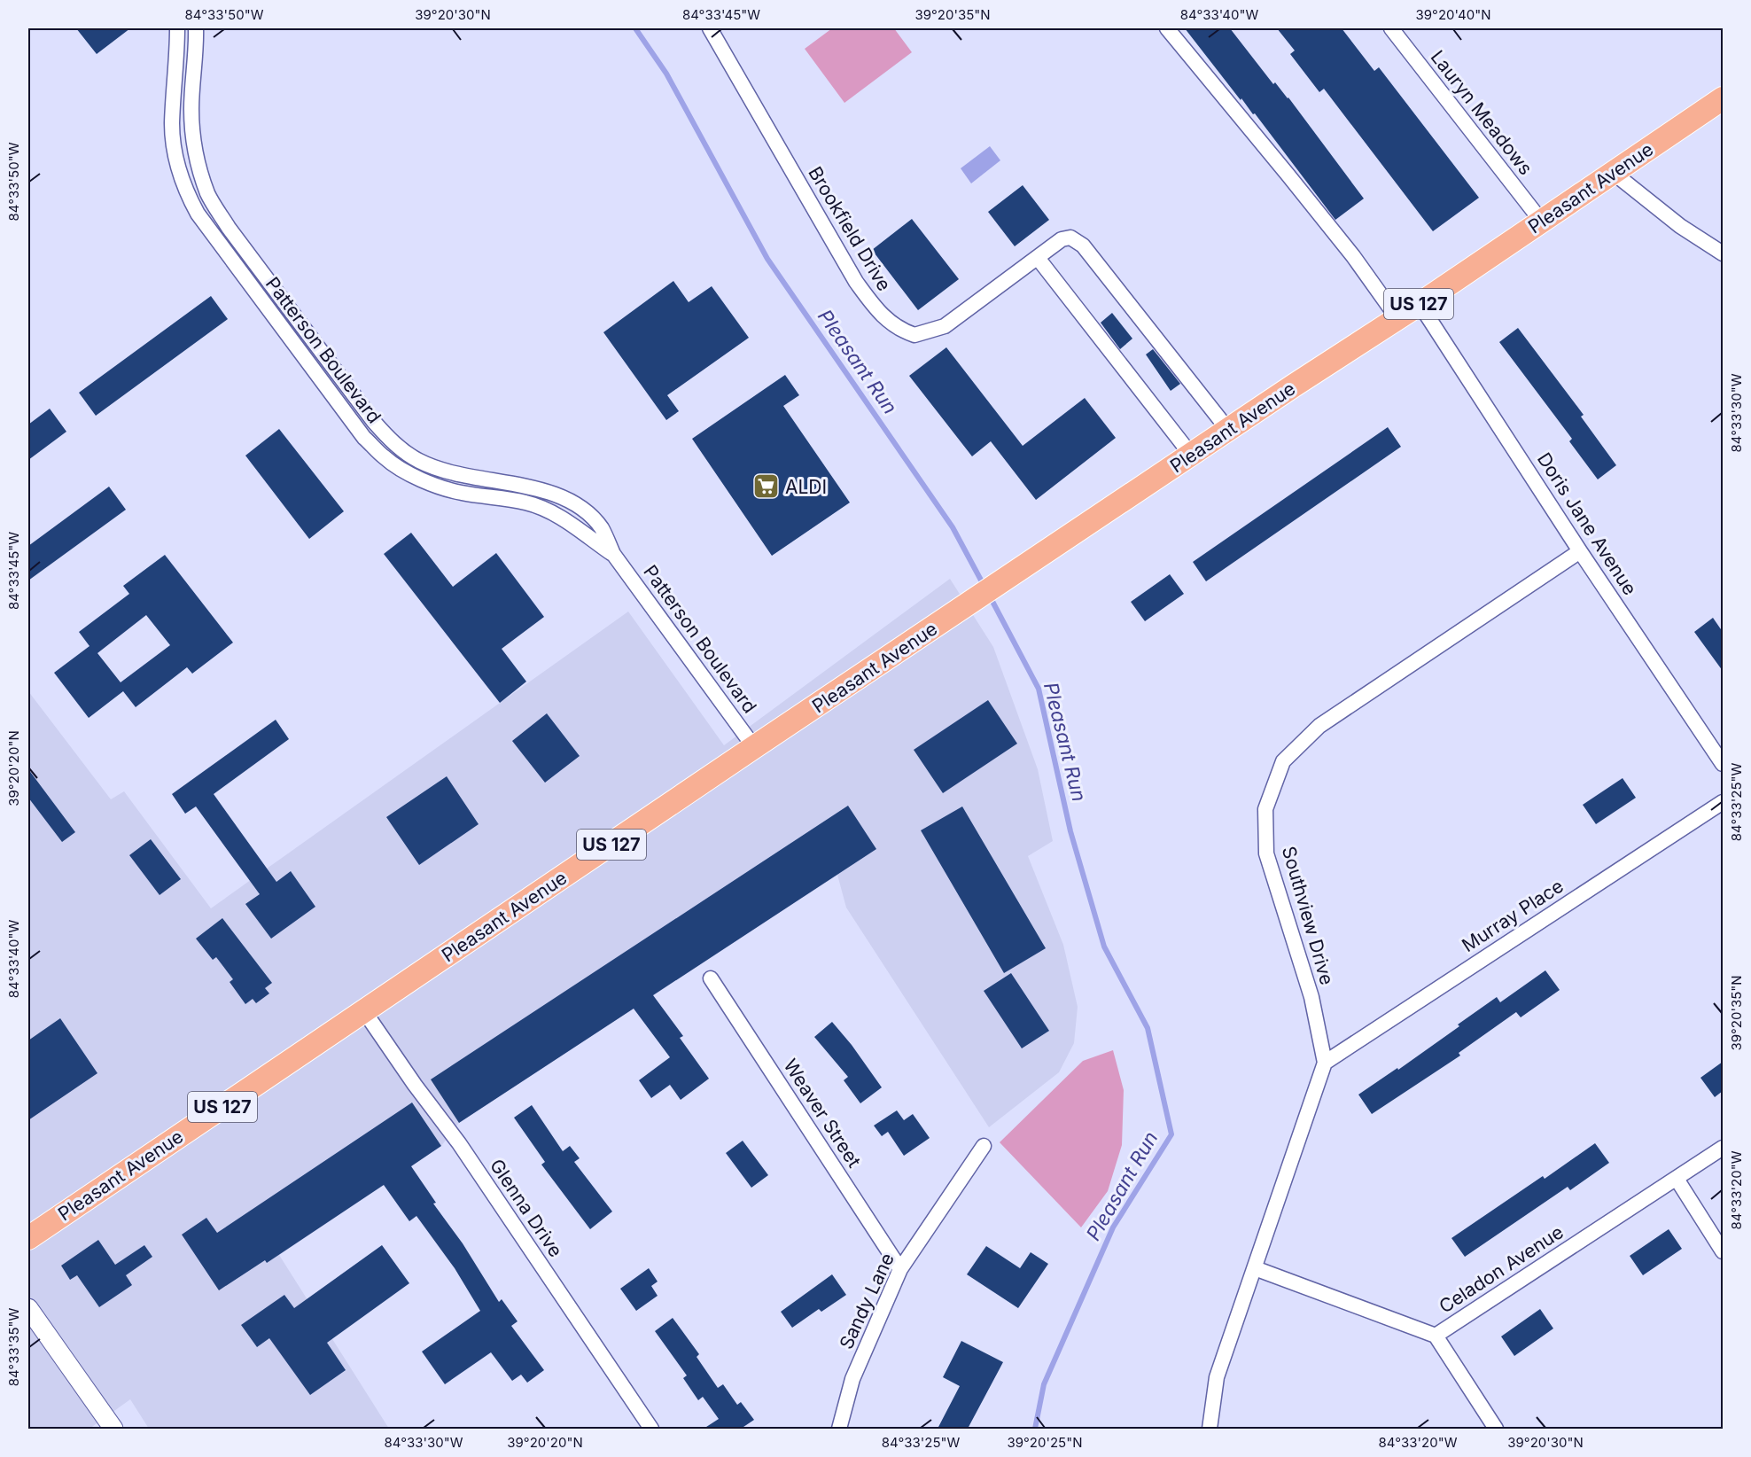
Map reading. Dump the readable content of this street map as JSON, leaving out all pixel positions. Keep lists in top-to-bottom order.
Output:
{
  "streets": {
    "main road": ["Pleasant Avenue", "US 127"],
    "street": [
      "Lauryn Meadows",
      "Brookfield Drive",
      "Patterson Boulevard",
      "Doris Jane Avenue",
      "Southview Drive",
      "Murray Place",
      "Weaver Street",
      "Glenna Drive",
      "Celadon Avenue",
      "Sandy Lane"
    ]
  },
  "crossings": [
    ["Lauryn Meadows", "Pleasant Avenue"],
    ["Pleasant Avenue", "Brookfield Drive"],
    ["Pleasant Avenue", "Patterson Boulevard"],
    ["Pleasant Avenue", "Doris Jane Avenue"],
    ["Pleasant Avenue", "Glenna Drive"],
    ["Doris Jane Avenue", "Southview Drive"],
    ["Southview Drive", "Murray Place"],
    ["Weaver Street", "Sandy Lane"]
  ],
  "water": ["Pleasant Run"],
  "places": {
    "supermarket": ["ALDI"]
  },
  "coordinates": [
    "84°33'50\"W",
    "39°20'30\"N",
    "84°33'45\"W",
    "39°20'35\"N",
    "84°33'40\"W",
    "39°20'40\"N",
    "84°33'30\"W",
    "39°20'20\"N",
    "84°33'25\"W",
    "84°33'20\"W",
    "84°33'35\"W",
    "39°20'25\"N"
  ]
}
